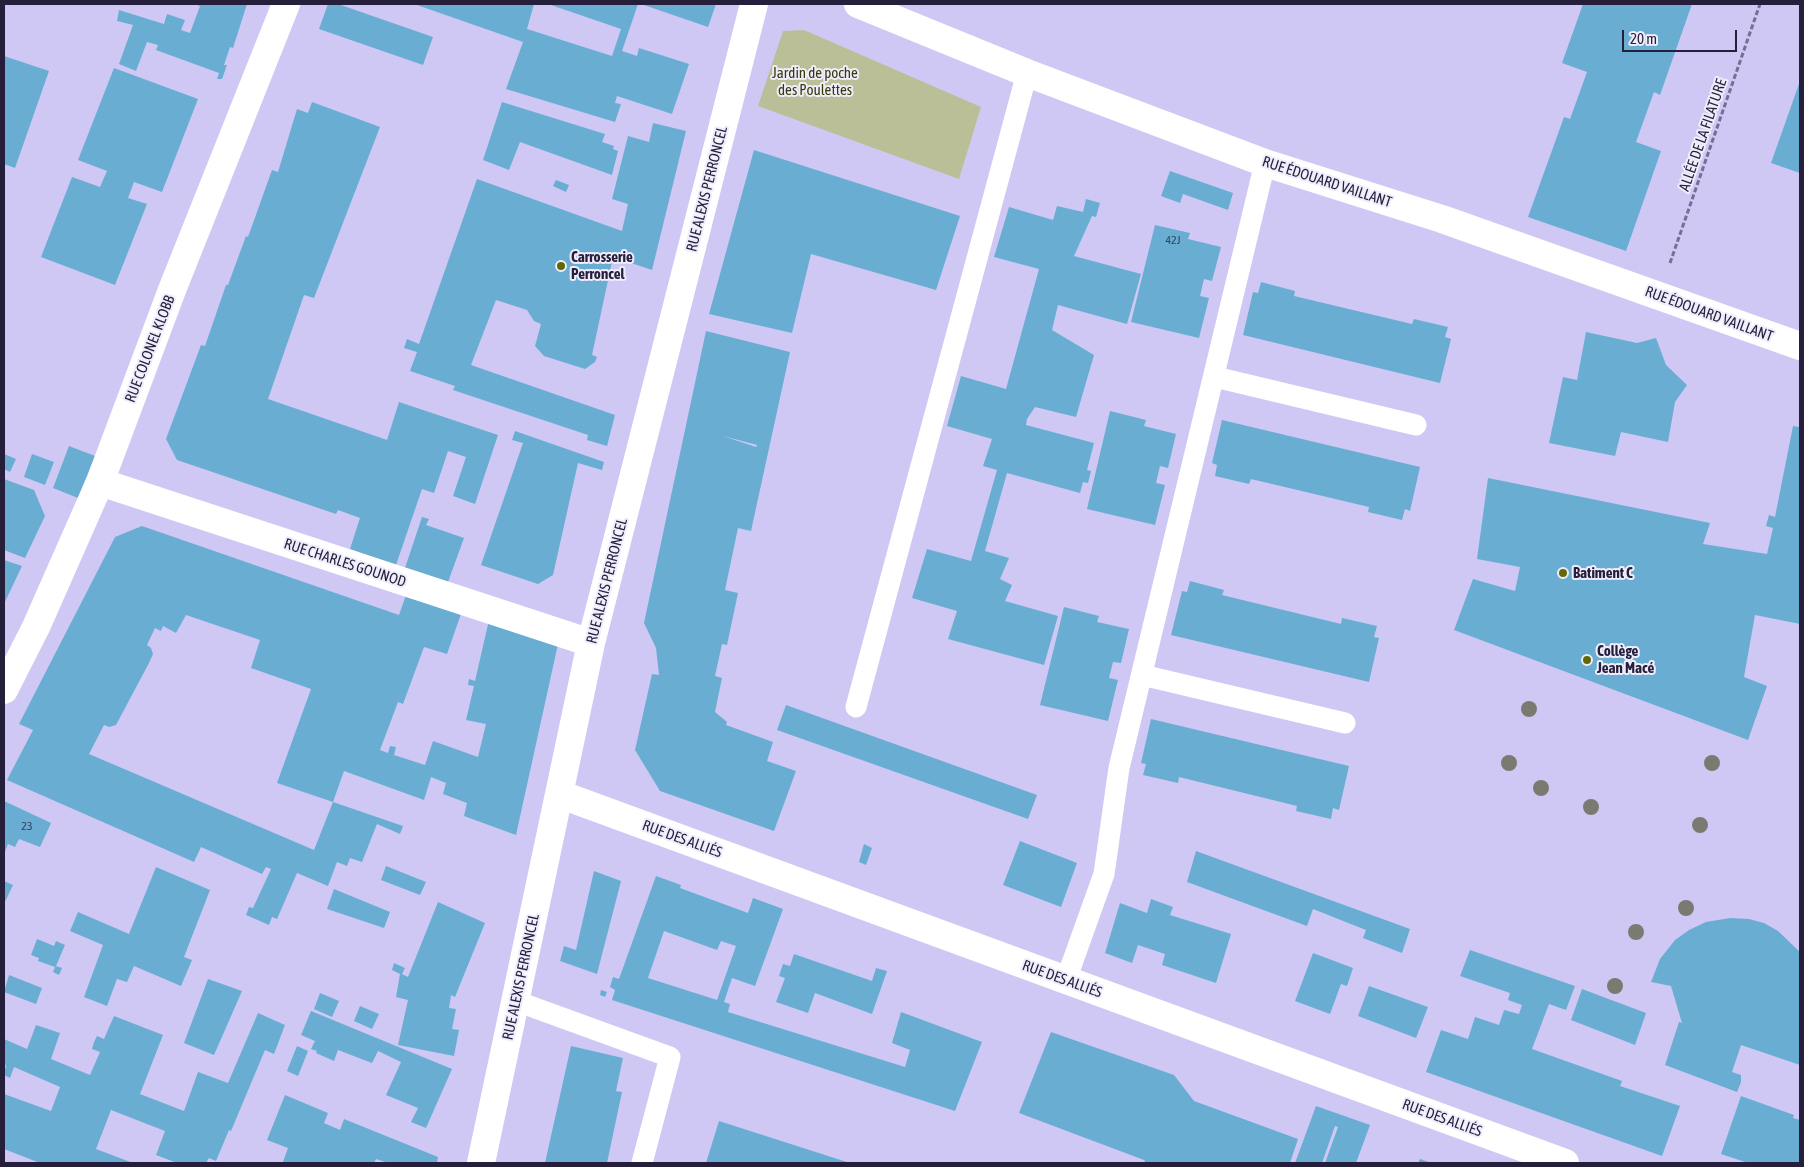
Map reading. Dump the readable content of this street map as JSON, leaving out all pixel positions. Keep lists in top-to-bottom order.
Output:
{
  "streets": {
    "street": [
      "RUE ÉDOUARD VAILLANT",
      "RUE ALEXIS PERRONCEL",
      "RUE COLONEL KLOBB",
      "RUE CHARLES GOUNOD",
      "RUE DES ALLIÉS"
    ],
    "path": ["ALLÉE DE LA FILATURE"]
  },
  "crossings": [
    ["RUE ALEXIS PERRONCEL", "RUE CHARLES GOUNOD"],
    ["RUE ALEXIS PERRONCEL", "RUE DES ALLIÉS"],
    ["RUE COLONEL KLOBB", "RUE CHARLES GOUNOD"]
  ],
  "parks": ["Jardin de poche des Poulettes"],
  "places": ["Carrosserie Perroncel", "Batiment C", "Collège Jean Macé"],
  "house_numbers": ["42J", "23"],
  "scale_bar": "20 m"
}
